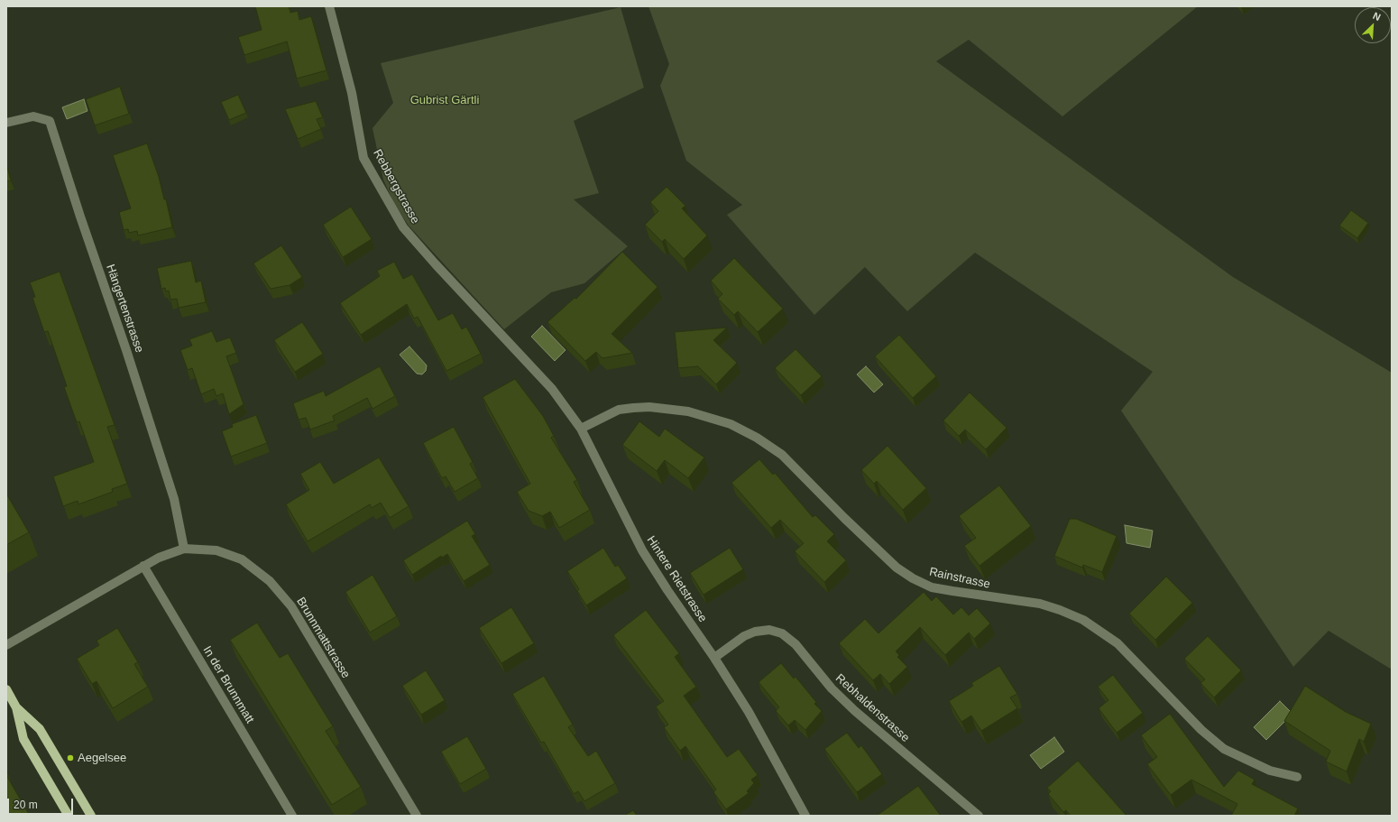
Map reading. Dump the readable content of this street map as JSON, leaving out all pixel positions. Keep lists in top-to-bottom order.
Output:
{
  "streets": {
    "street": [
      "Rebbergstrasse",
      "Hängertenstrasse",
      "Rainstrasse",
      "Hintere Rietstrasse",
      "Brunnmattstrasse",
      "In der Brunnmatt",
      "Rebhaldenstrasse"
    ]
  },
  "crossings": [
    ["Rebbergstrasse", "Hintere Rietstrasse"],
    ["Hängertenstrasse", "Brunnmattstrasse"],
    ["Rainstrasse", "Hintere Rietstrasse"],
    ["Hintere Rietstrasse", "Rebhaldenstrasse"],
    ["Brunnmattstrasse", "In der Brunnmatt"]
  ],
  "parks": ["Gubrist Gärtli"],
  "places": ["Aegelsee"],
  "scale_bar": "20 m",
  "north": "top right"
}
